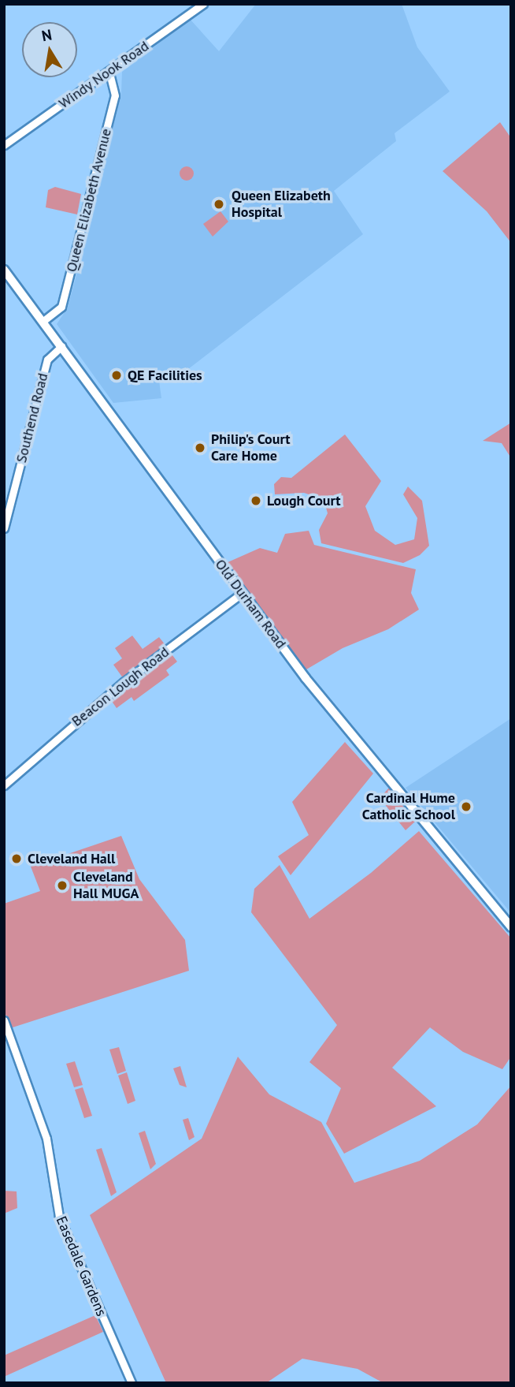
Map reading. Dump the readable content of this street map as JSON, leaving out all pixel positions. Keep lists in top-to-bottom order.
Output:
{
  "streets": {
    "main road": ["Old Durham Road"],
    "street": [
      "Windy Nook Road",
      "Queen Elizabeth Avenue",
      "Southend Road",
      "Beacon Lough Road",
      "Easedale Gardens"
    ]
  },
  "crossings": [
    ["Windy Nook Road", "Queen Elizabeth Avenue"],
    ["Queen Elizabeth Avenue", "Old Durham Road"],
    ["Southend Road", "Old Durham Road"],
    ["Old Durham Road", "Beacon Lough Road"]
  ],
  "places": [
    "Queen Elizabeth Hospital",
    "QE Facilities",
    "Philip's Court Care Home",
    "Lough Court",
    "Cardinal Hume Catholic School",
    "Cleveland Hall",
    "Cleveland Hall MUGA"
  ],
  "north": "top"
}
